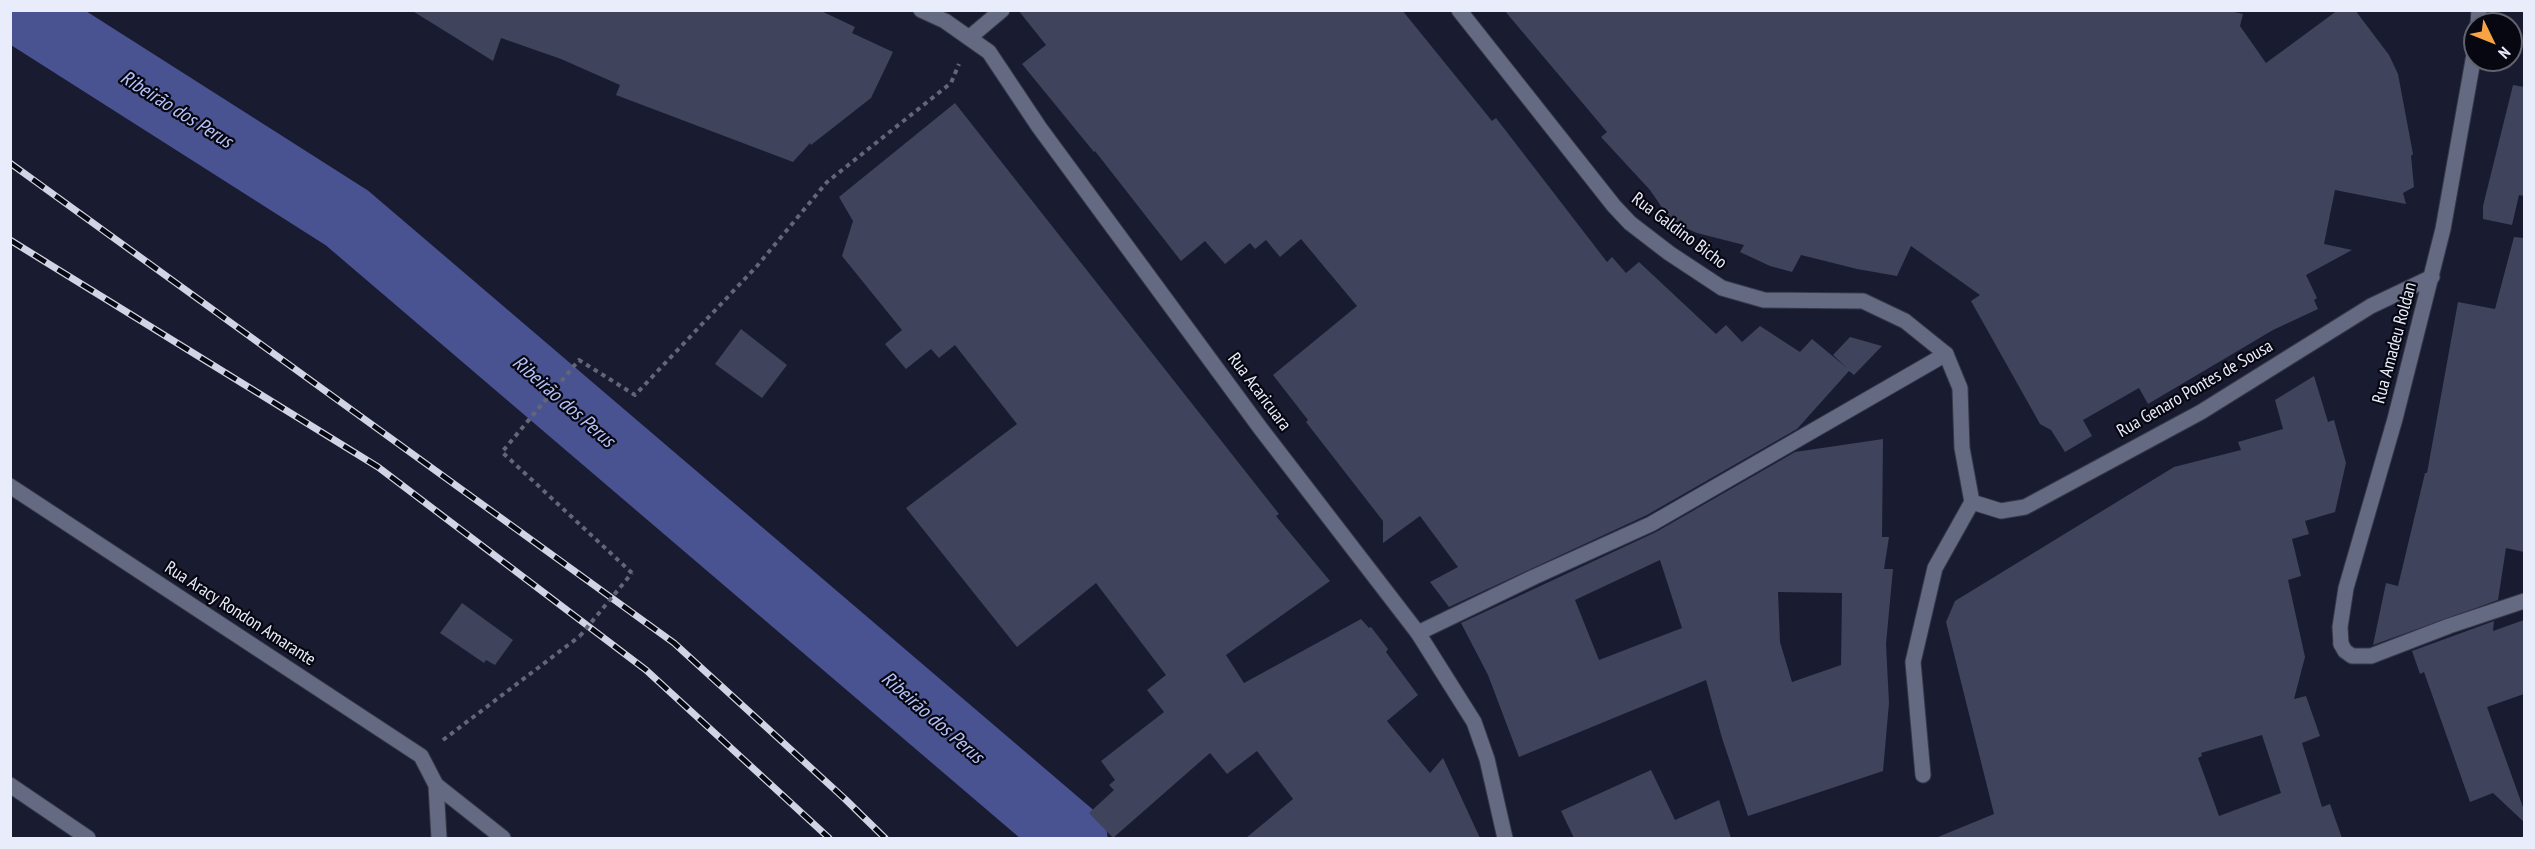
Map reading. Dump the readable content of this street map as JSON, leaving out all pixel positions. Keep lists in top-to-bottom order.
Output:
{
  "streets": {
    "street": [
      "Rua Galdino Bicho",
      "Rua Amadeu Roldan",
      "Rua Genaro Pontes de Sousa",
      "Rua Acaricuara",
      "Rua Aracy Rondon Amarante"
    ]
  },
  "crossings": [
    ["Rua Galdino Bicho", "Rua Genaro Pontes de Sousa"],
    ["Rua Amadeu Roldan", "Rua Genaro Pontes de Sousa"]
  ],
  "water": ["Ribeirão dos Perus"],
  "north": "bottom right"
}
